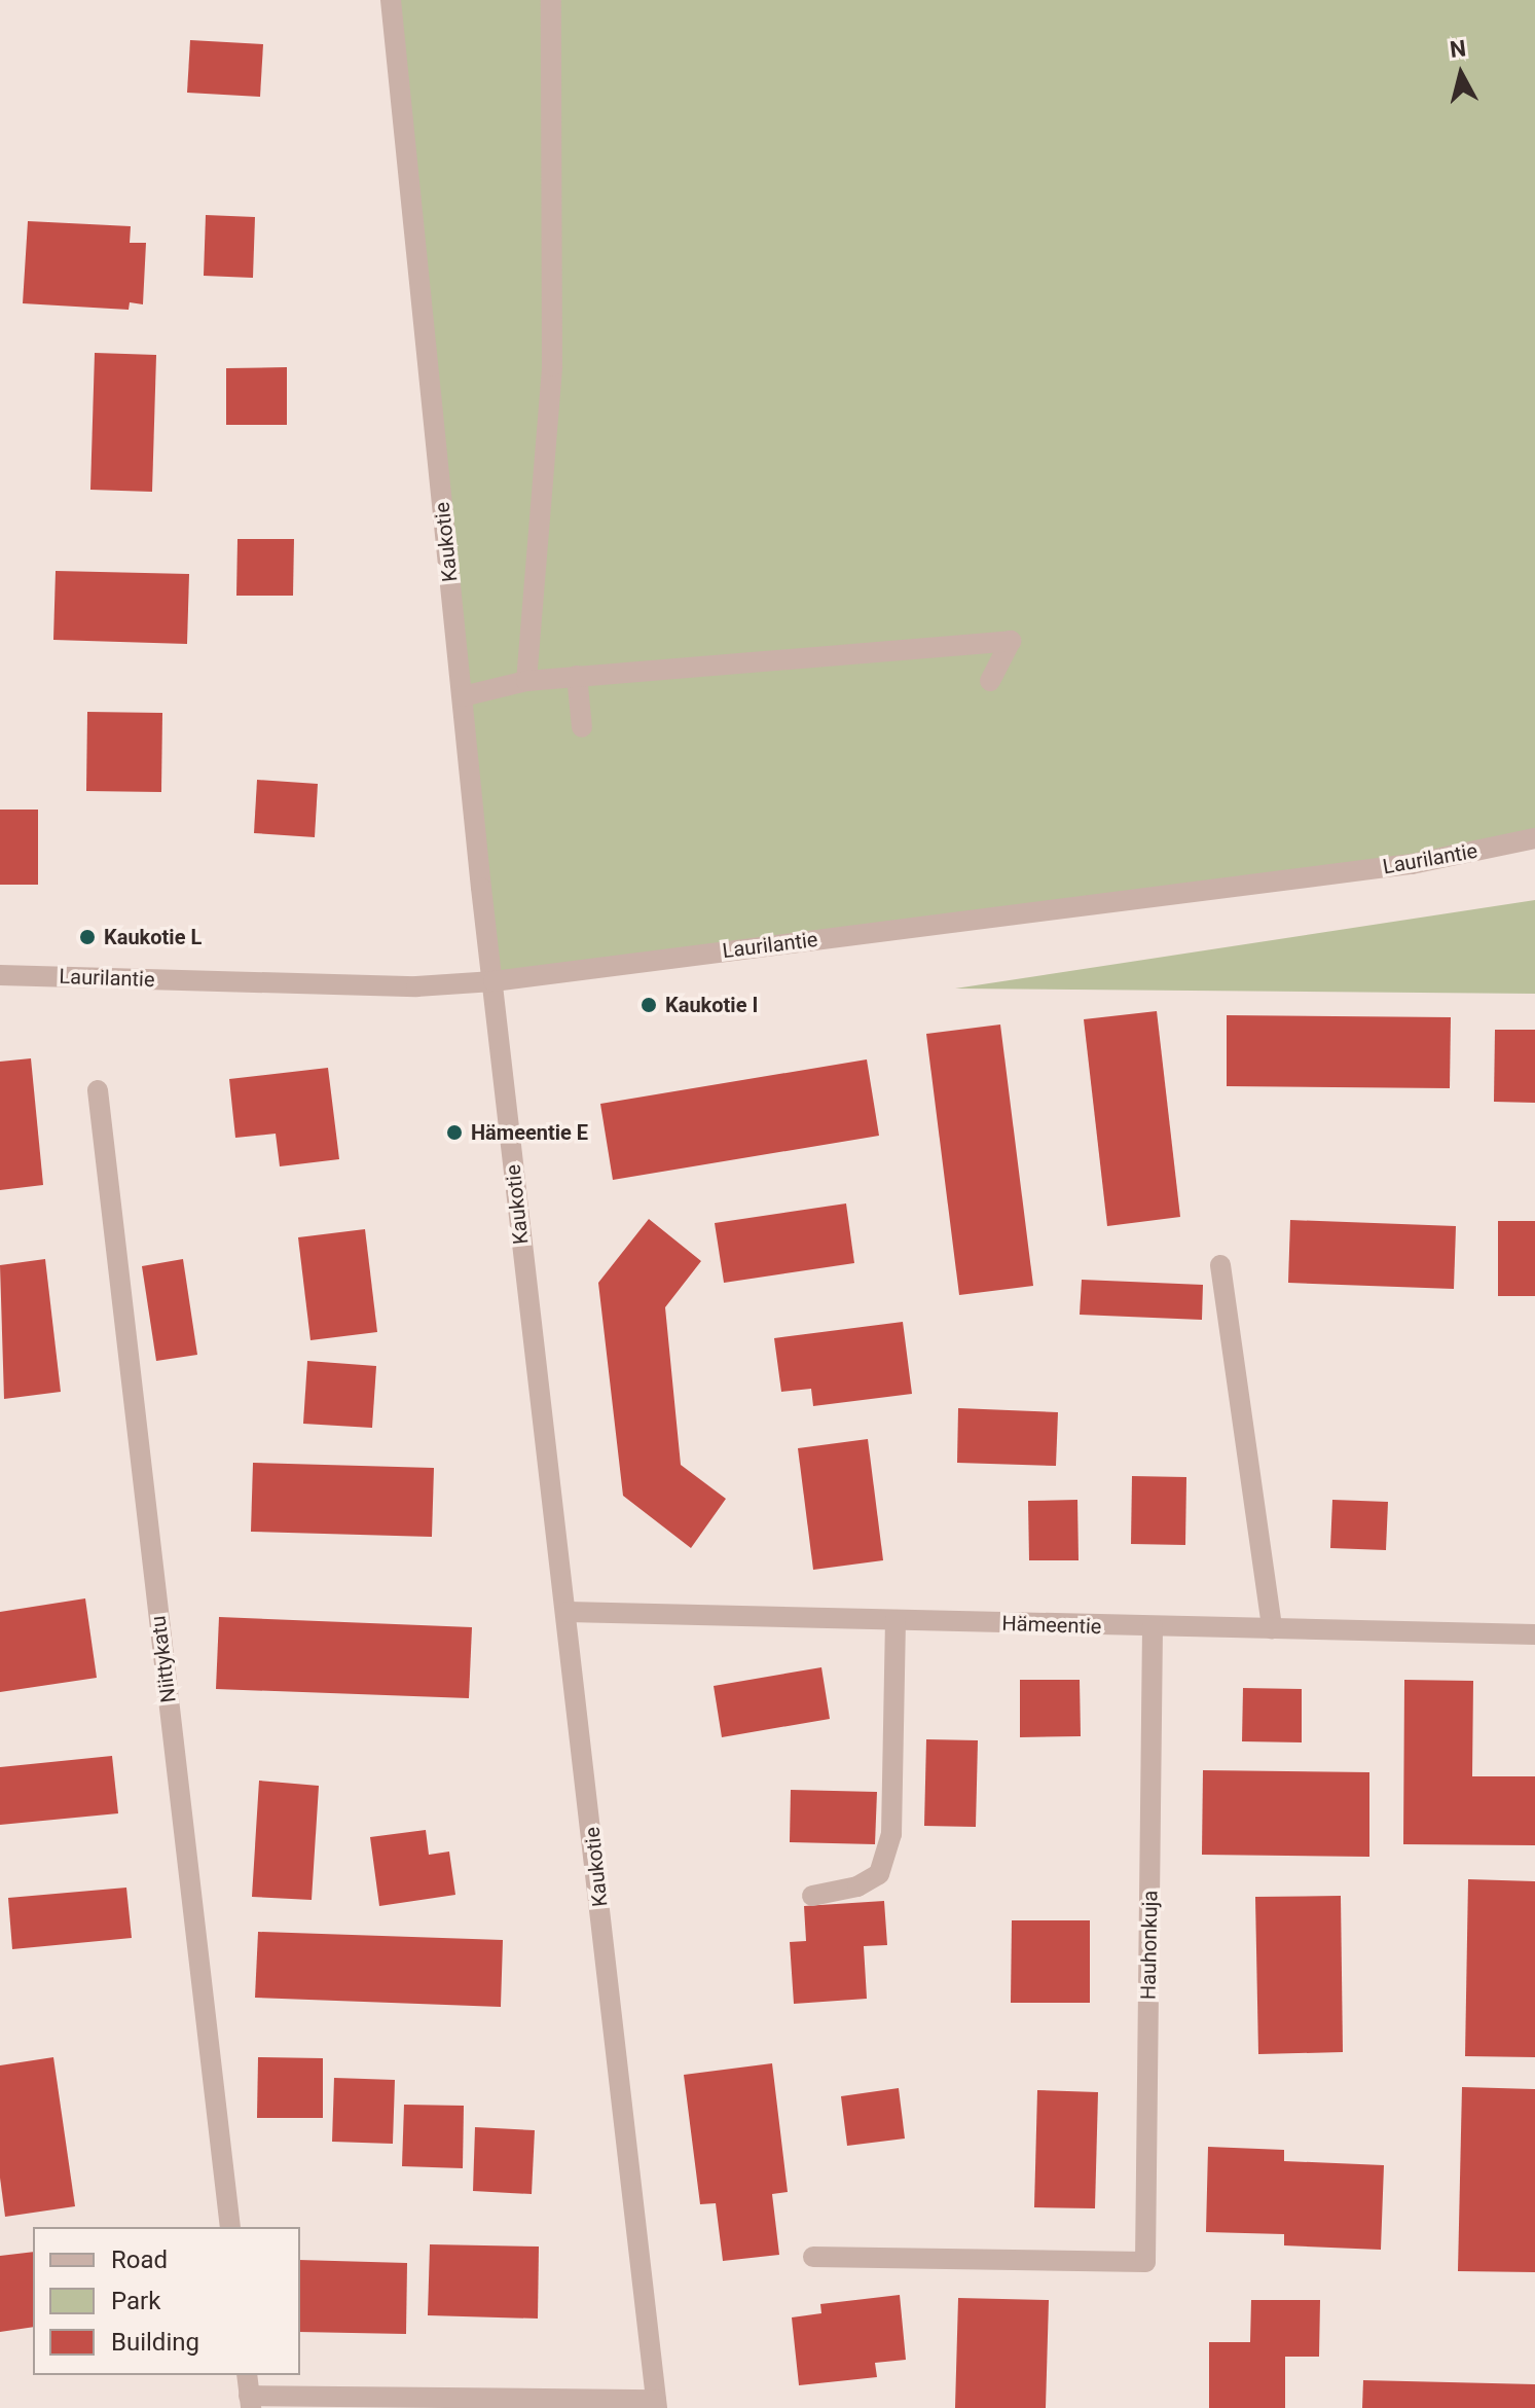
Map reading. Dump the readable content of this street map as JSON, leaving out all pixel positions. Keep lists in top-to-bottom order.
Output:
{
  "streets": {
    "street": [
      "Kaukotie",
      "Laurilantie",
      "Hämeentie",
      "Niittykatu",
      "Hauhonkuja"
    ]
  },
  "crossings": [
    ["Kaukotie", "Laurilantie"],
    ["Kaukotie", "Hämeentie"],
    ["Hämeentie", "Hauhonkuja"]
  ],
  "places": ["Kaukotie L", "Kaukotie I", "Hämeentie E"],
  "legend": ["Road", "Park", "Building"],
  "north": "top"
}
